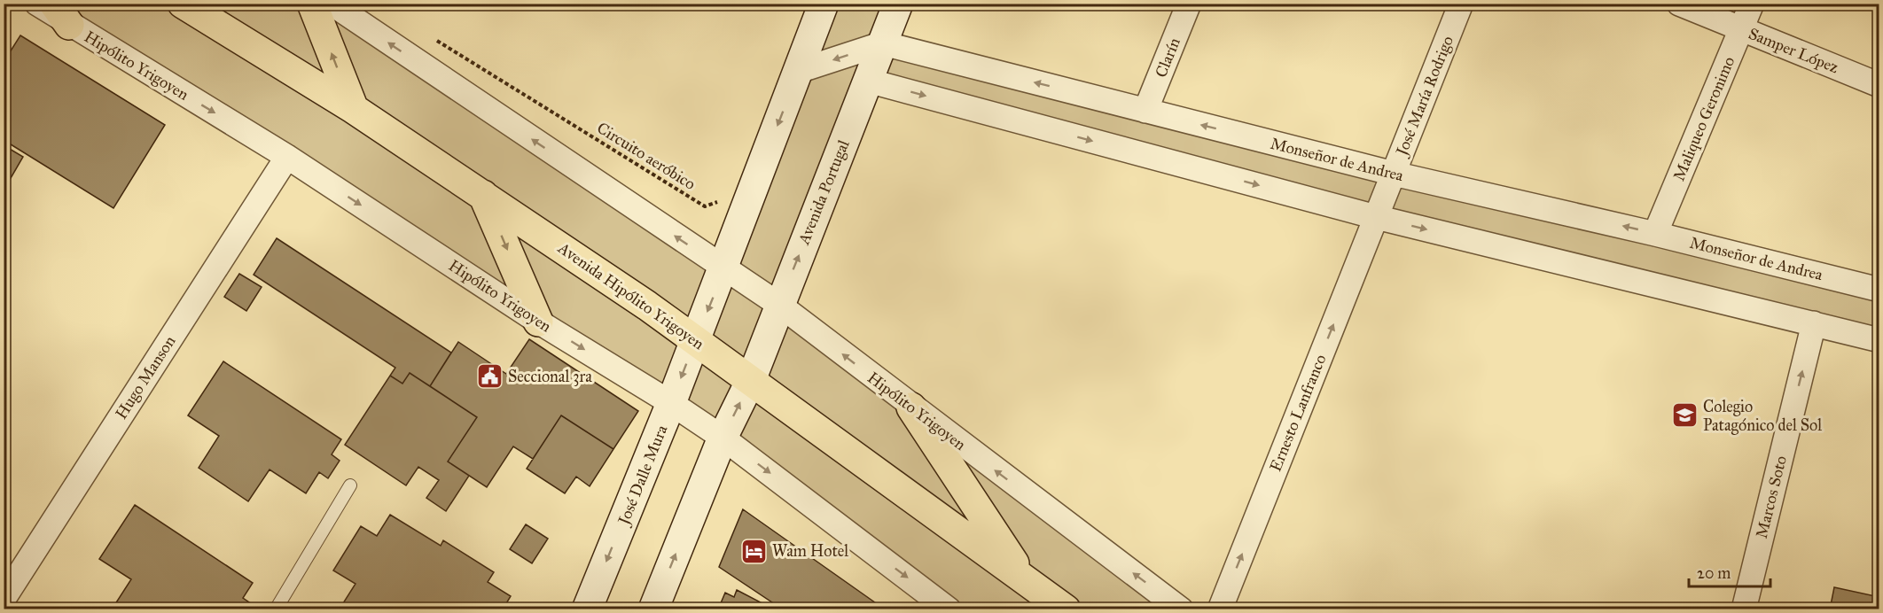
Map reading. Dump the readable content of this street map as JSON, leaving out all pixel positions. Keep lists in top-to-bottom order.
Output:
{
  "streets": {
    "highway": ["Avenida Hipólito Yrigoyen"],
    "main road": ["Avenida Portugal", "José Dalle Mura"],
    "street": [
      "Samper López",
      "Clarín",
      "Hipólito Yrigoyen",
      "José María Rodrigo",
      "Maliqueo Geronimo",
      "Monseñor de Andrea",
      "Hugo Manson",
      "Ernesto Lanfranco",
      "Marcos Soto"
    ],
    "path": ["Circuito aeróbico"]
  },
  "crossings": [
    ["Samper López", "Maliqueo Geronimo"],
    ["Clarín", "Monseñor de Andrea"],
    ["Hipólito Yrigoyen", "Avenida Portugal"],
    ["Hipólito Yrigoyen", "Hugo Manson"],
    ["Hipólito Yrigoyen", "José Dalle Mura"],
    ["José María Rodrigo", "Monseñor de Andrea"],
    ["José María Rodrigo", "Ernesto Lanfranco"],
    ["Maliqueo Geronimo", "Monseñor de Andrea"],
    ["Monseñor de Andrea", "Avenida Portugal"],
    ["Avenida Portugal", "Avenida Hipólito Yrigoyen"],
    ["Avenida Hipólito Yrigoyen", "José Dalle Mura"]
  ],
  "one_way": ["Ernesto Lanfranco", "Marcos Soto"],
  "places": {
    "public building": ["Seccional 3ra"],
    "school or university": ["Colegio Patagónico del Sol"],
    "hotel": ["Wam Hotel"]
  },
  "scale_bar": "20 m"
}
